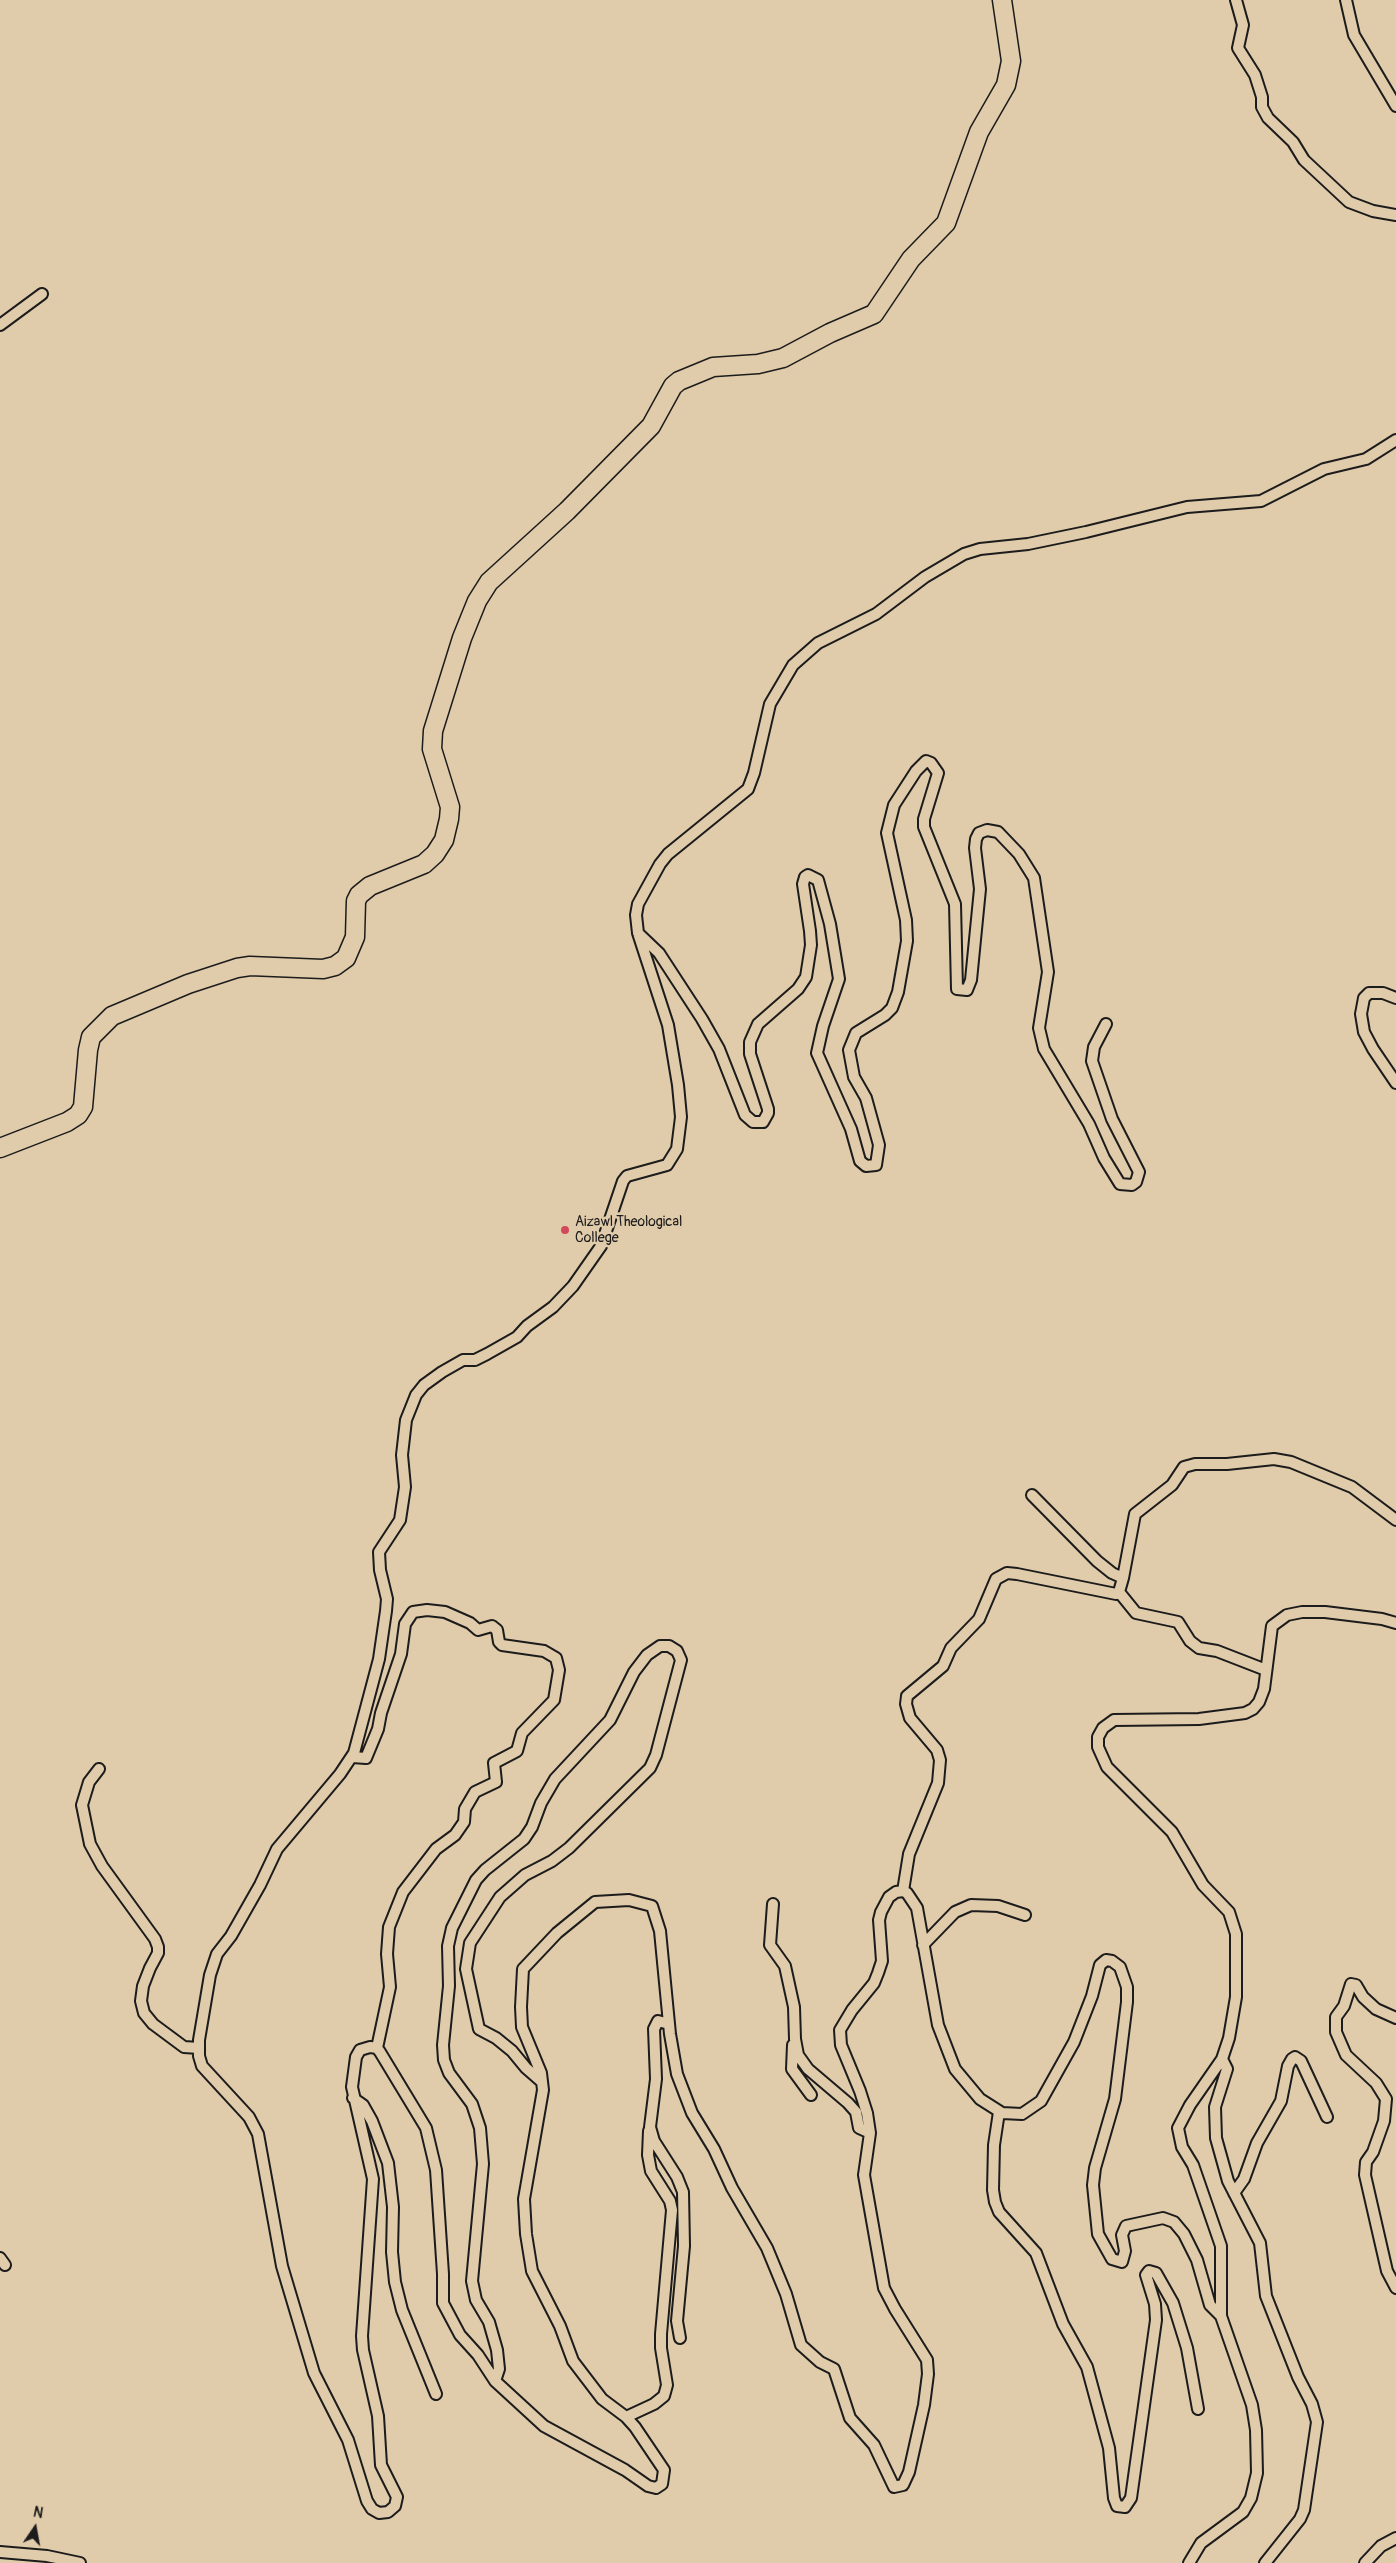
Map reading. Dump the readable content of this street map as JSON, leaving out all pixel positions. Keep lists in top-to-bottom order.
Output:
{
  "places": ["Aizawl Theological College"],
  "north": "top"
}
